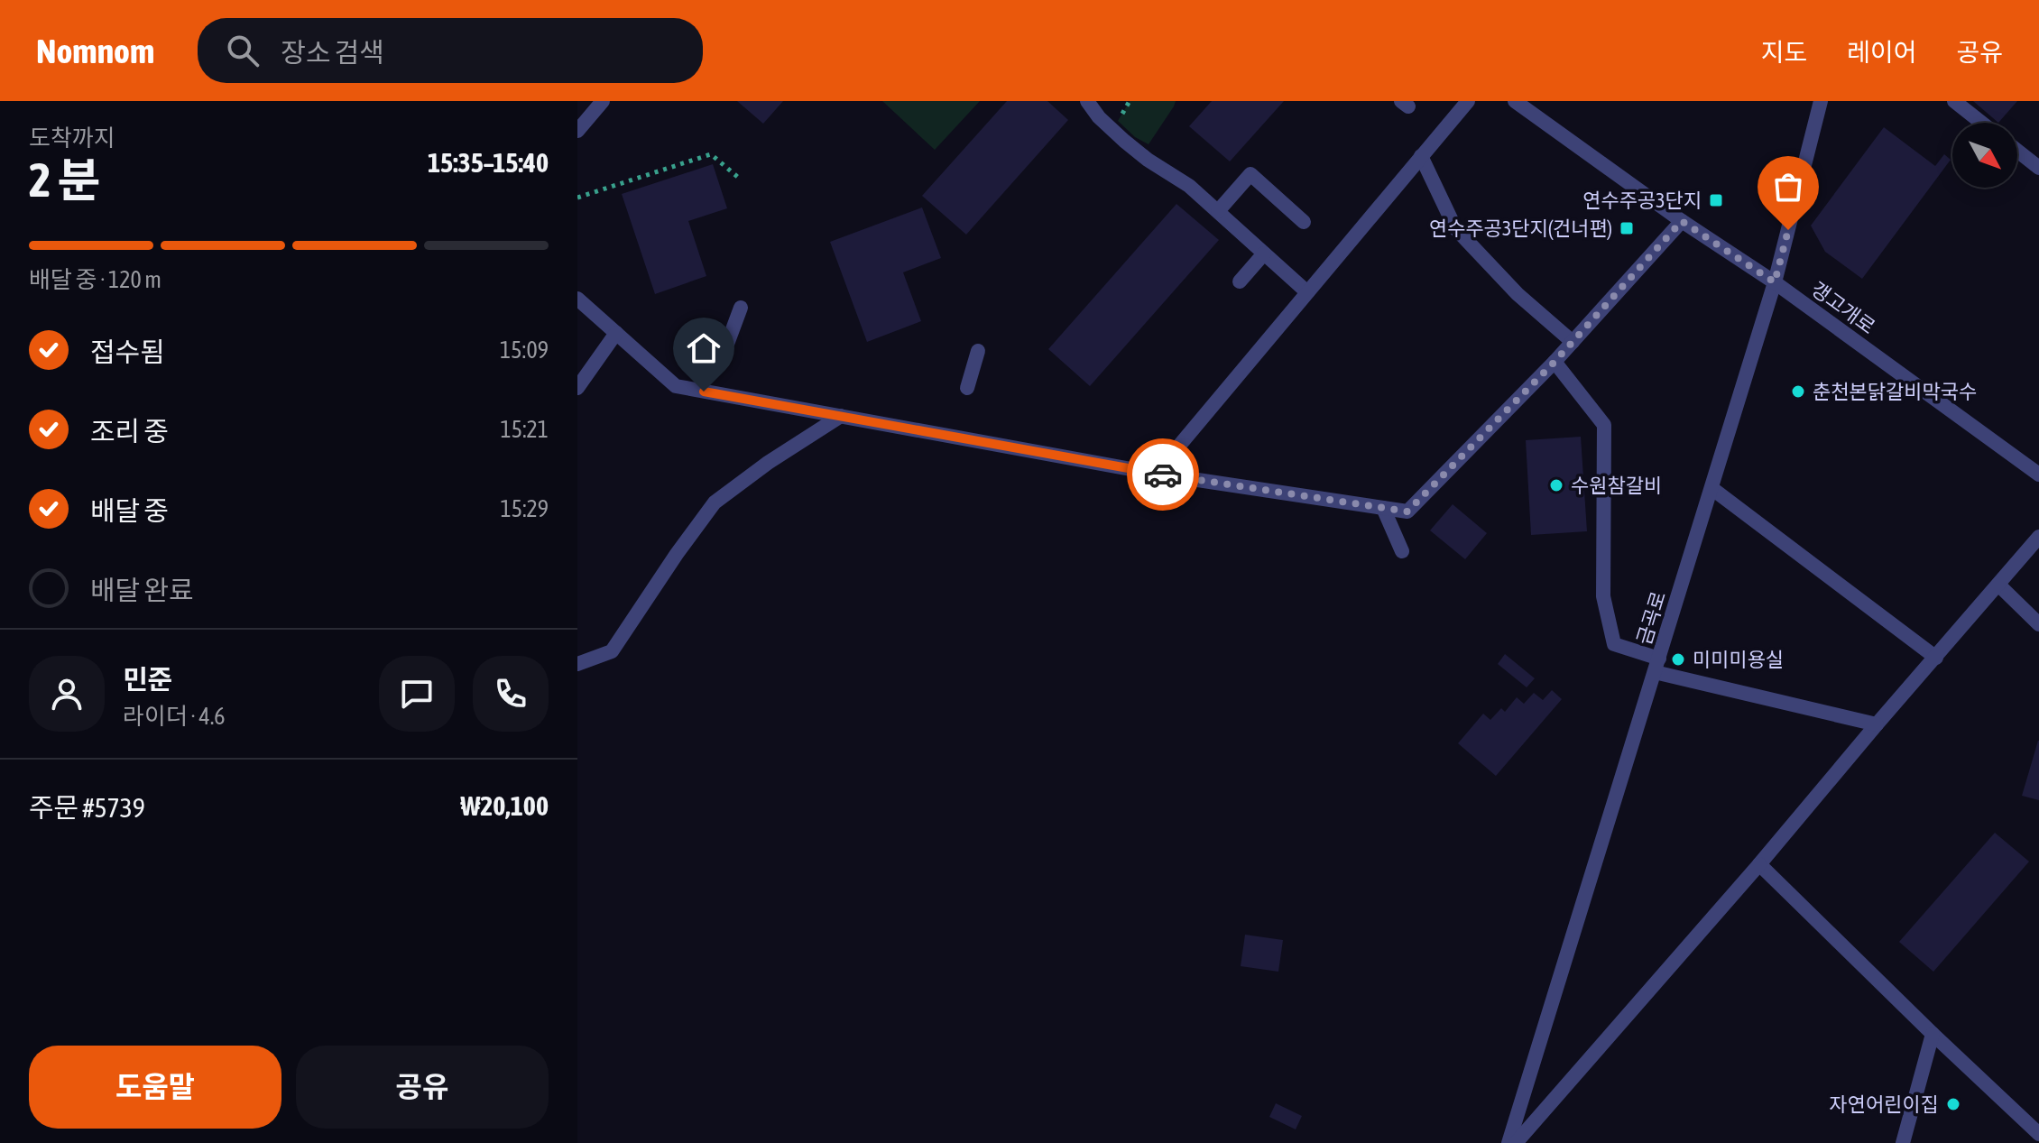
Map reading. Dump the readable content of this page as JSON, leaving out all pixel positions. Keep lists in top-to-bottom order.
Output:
{
  "streets": {
    "street": ["갱고개로", "금곡로"]
  },
  "crossings": [
    ["갱고개로", "금곡로"]
  ],
  "places": {
    "transit": ["연수주공3단지", "연수주공3단지(건너편)"],
    "other": [
      "춘천본닭갈비막국수",
      "수원참갈비",
      "미미미용실",
      "자연어린이집"
    ]
  },
  "north": "bottom right",
  "page": {
    "header": "Nomnom",
    "search": "장소 검색",
    "nav": ["지도", "레이어", "공유"],
    "heading": ["2 분", "도착까지", "15:35–15:40"],
    "panel": [
      "민준",
      "라이더 · 4.6",
      "주문 #5739",
      "₩20,100"
    ],
    "bar": "배달 중 · 120 m",
    "list": [
      ["접수됨", "15:09"],
      ["조리 중", "15:21"],
      ["배달 중", "15:29"],
      "배달 완료"
    ],
    "buttons": ["도움말", "공유"]
  }
}
